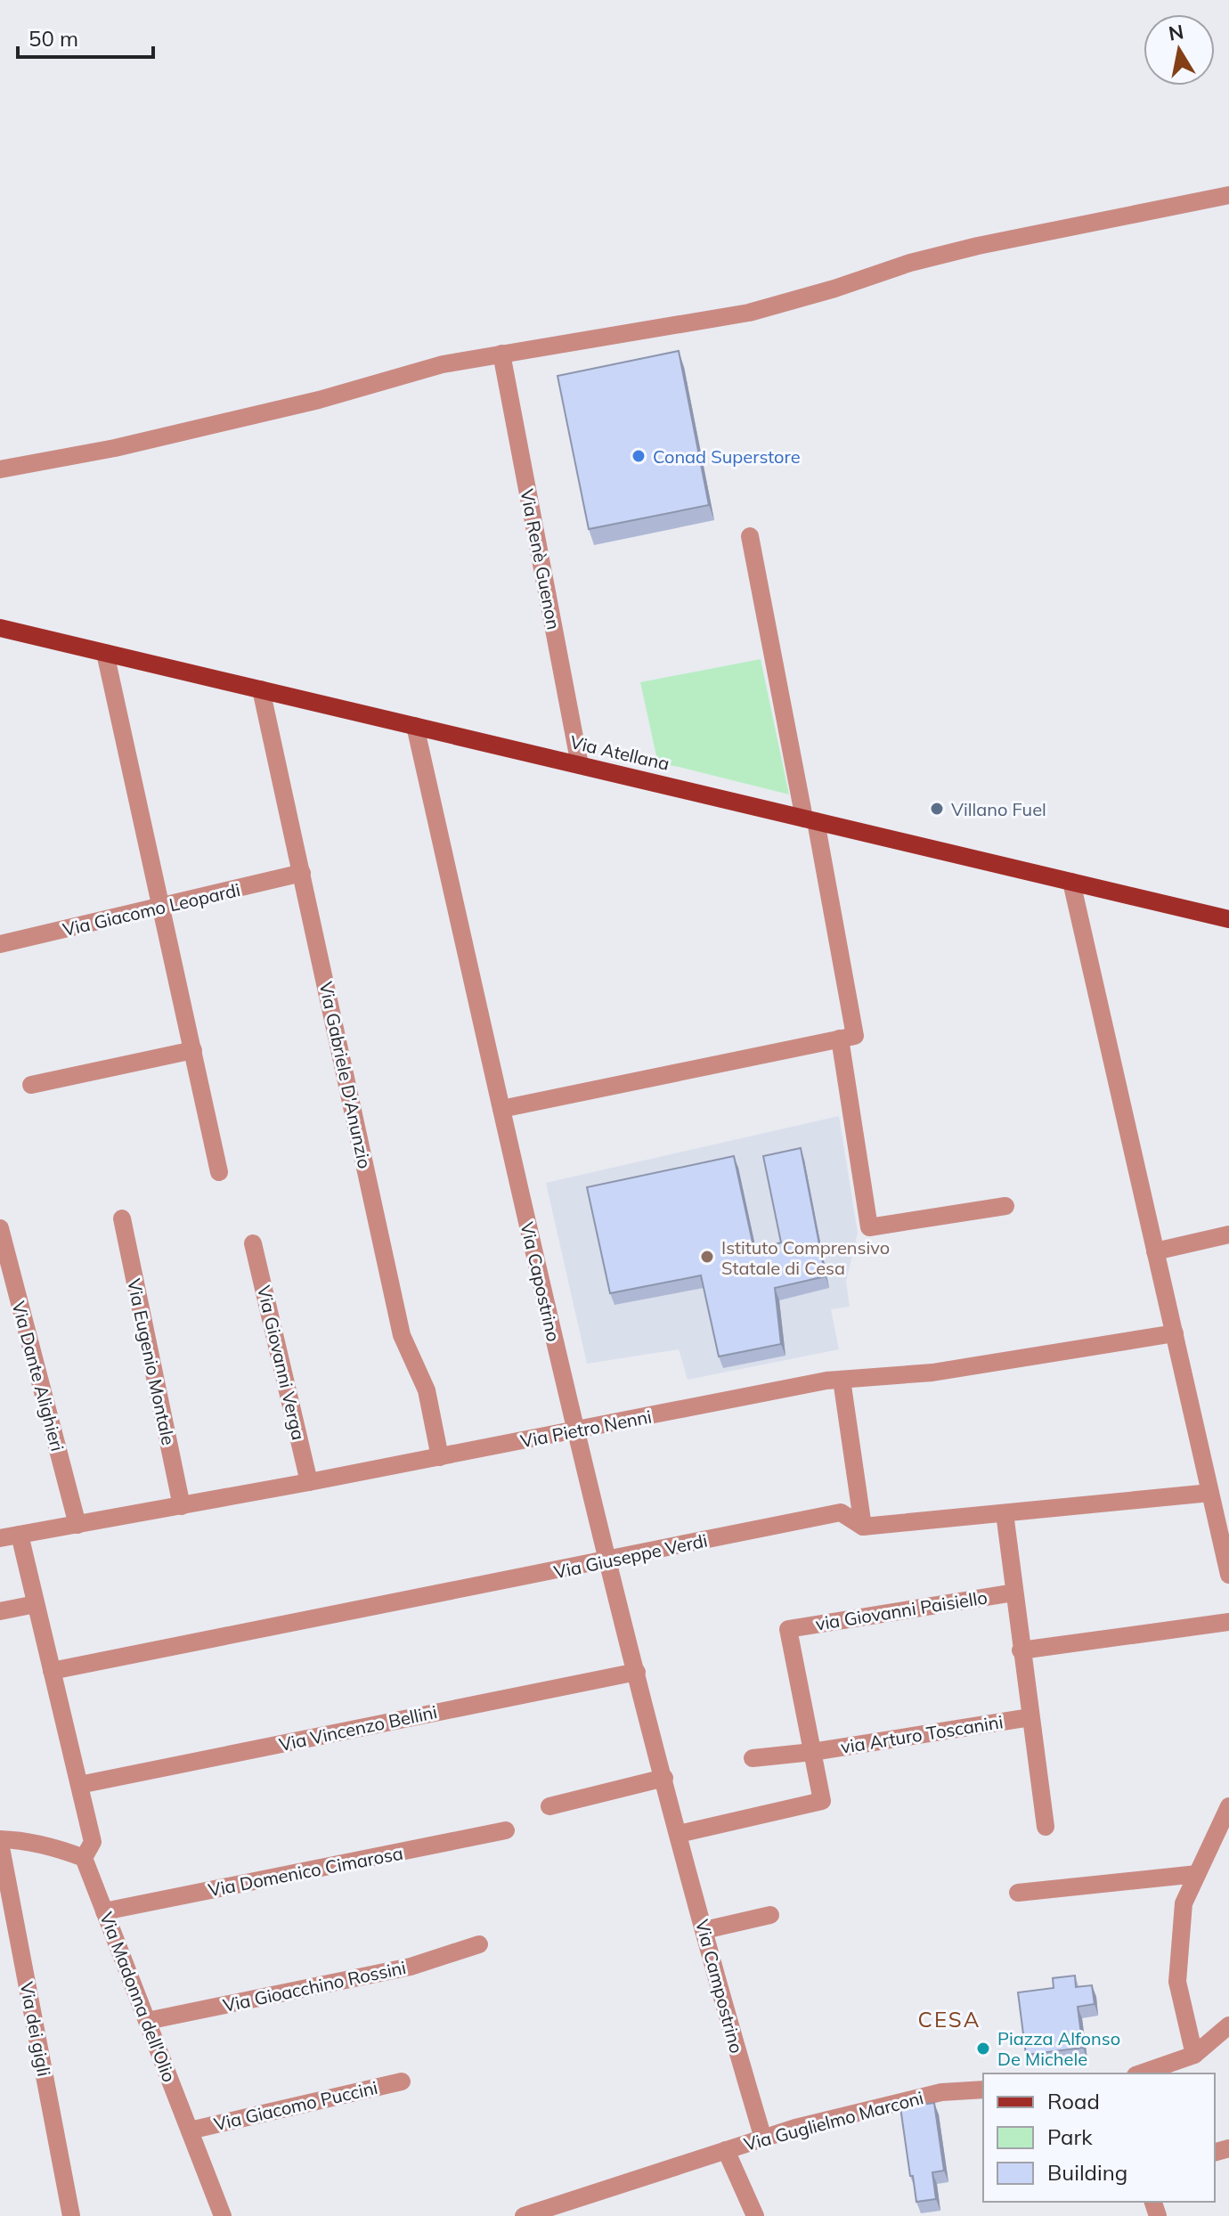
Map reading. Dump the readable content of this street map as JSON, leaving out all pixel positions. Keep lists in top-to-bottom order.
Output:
{
  "streets": {
    "main road": ["Via Atellana"],
    "street": [
      "Via Renè Guenon",
      "Via Giacomo Leopardi",
      "Via Gabriele D'Anunzio",
      "Via Capostrino",
      "Via Eugenio Montale",
      "Via Giovanni Verga",
      "Via Dante Alighieri",
      "Via Pietro Nenni",
      "Via Giuseppe Verdi",
      "via Giovanni Paisiello",
      "Via Vincenzo Bellini",
      "via Arturo Toscanini",
      "Via Domenico Cimarosa",
      "Via Gioacchino Rossini",
      "Via Campostrino",
      "Via Madonna dell'Olio",
      "Via dei gigli",
      "Via Giacomo Puccini",
      "Via Guglielmo Marconi"
    ]
  },
  "crossings": [
    ["Via Renè Guenon", "Via Atellana"],
    ["Via Atellana", "Via Gabriele D'Anunzio"],
    ["Via Atellana", "Via Capostrino"],
    ["Via Giacomo Leopardi", "Via Gabriele D'Anunzio"],
    ["Via Gabriele D'Anunzio", "Via Pietro Nenni"],
    ["Via Capostrino", "Via Pietro Nenni"],
    ["Via Capostrino", "Via Giuseppe Verdi"],
    ["Via Capostrino", "Via Vincenzo Bellini"],
    ["Via Capostrino", "Via Campostrino"],
    ["Via Eugenio Montale", "Via Pietro Nenni"],
    ["Via Giovanni Verga", "Via Pietro Nenni"],
    ["Via Dante Alighieri", "Via Pietro Nenni"],
    ["via Giovanni Paisiello", "via Arturo Toscanini"],
    ["Via Domenico Cimarosa", "Via Madonna dell'Olio"],
    ["Via Gioacchino Rossini", "Via Madonna dell'Olio"],
    ["Via Campostrino", "Via Guglielmo Marconi"],
    ["Via Madonna dell'Olio", "Via Giacomo Puccini"]
  ],
  "districts": ["CESA"],
  "places": [
    "Conad Superstore",
    "Villano Fuel",
    "Istituto Comprensivo Statale di Cesa",
    "Piazza Alfonso De Michele"
  ],
  "legend": ["Road", "Park", "Building"],
  "scale_bar": "50 m",
  "north": "top"
}
